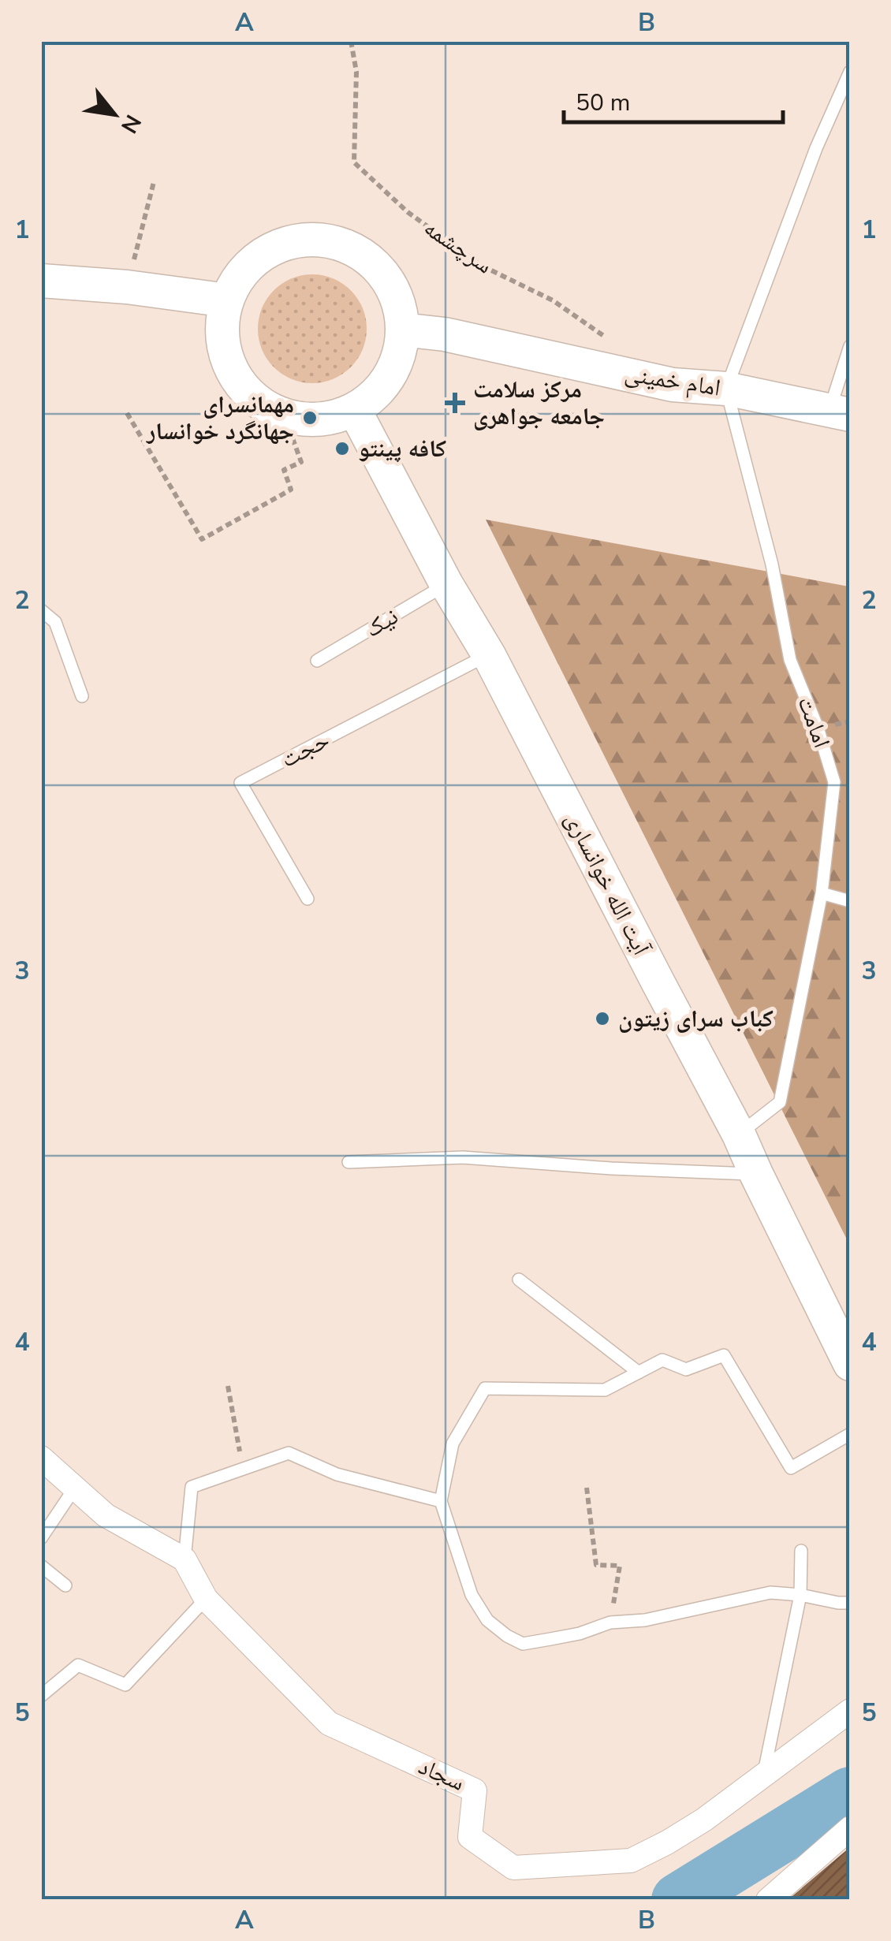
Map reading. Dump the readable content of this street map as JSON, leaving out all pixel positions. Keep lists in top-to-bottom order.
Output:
{
  "streets": {
    "main road": ["امام خمینی", "آیت الله خوانساری"],
    "street": ["سجاد"],
    "lane": ["نیک", "امامت", "حجت"],
    "path": ["سرچشمه"]
  },
  "crossings": [
    ["امام خمینی", "امامت"],
    ["امام خمینی", "آیت الله خوانساری"],
    ["نیک", "آیت الله خوانساری"],
    ["امامت", "آیت الله خوانساری"],
    ["حجت", "آیت الله خوانساری"]
  ],
  "places": {
    "health": ["مرکز سلامت جامعه جواهری"],
    "other": ["مهمانسرای جهانگرد خوانسار", "کافه پینتو", "کباب سرای زیتون"]
  },
  "scale_bar": "50 m",
  "north": "bottom right",
  "grid": {
    "columns": ["A", "B"],
    "rows": [
      "1",
      "2",
      "3",
      "4",
      "5"
    ]
  }
}
